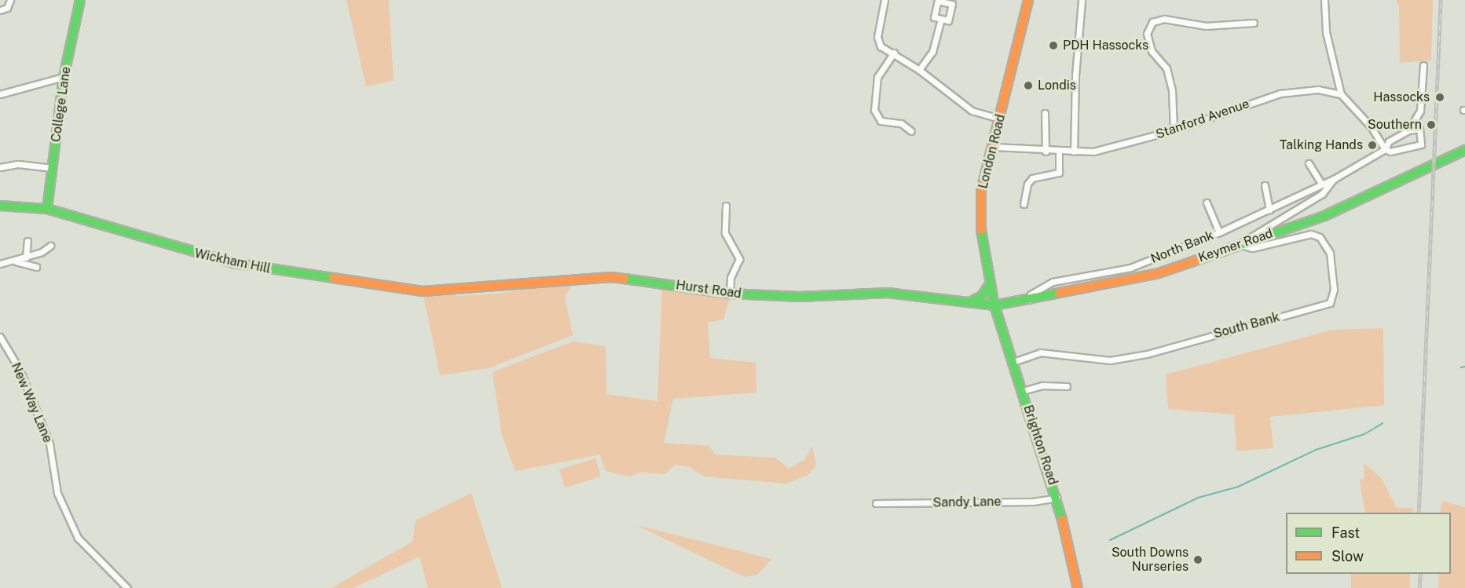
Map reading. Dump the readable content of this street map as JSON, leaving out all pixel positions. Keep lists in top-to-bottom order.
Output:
{
  "streets": {
    "main road": [
      "College Lane",
      "London Road",
      "Keymer Road",
      "Wickham Hill",
      "Hurst Road",
      "Brighton Road"
    ],
    "street": [
      "Stanford Avenue",
      "North Bank",
      "South Bank",
      "New Way Lane",
      "Sandy Lane"
    ]
  },
  "crossings": [
    ["College Lane", "Wickham Hill"],
    ["Stanford Avenue", "London Road"],
    ["London Road", "Keymer Road"],
    ["London Road", "Hurst Road"],
    ["London Road", "Brighton Road"],
    ["Keymer Road", "North Bank"],
    ["Keymer Road", "Hurst Road"],
    ["Keymer Road", "South Bank"],
    ["Keymer Road", "Brighton Road"],
    ["Wickham Hill", "Hurst Road"],
    ["Hurst Road", "Brighton Road"],
    ["South Bank", "Brighton Road"],
    ["Brighton Road", "Sandy Lane"]
  ],
  "places": [
    "PDH Hassocks",
    "Londis",
    "Hassocks",
    "Southern",
    "Talking Hands",
    "South Downs Nurseries"
  ],
  "legend": ["Fast", "Slow"]
}
